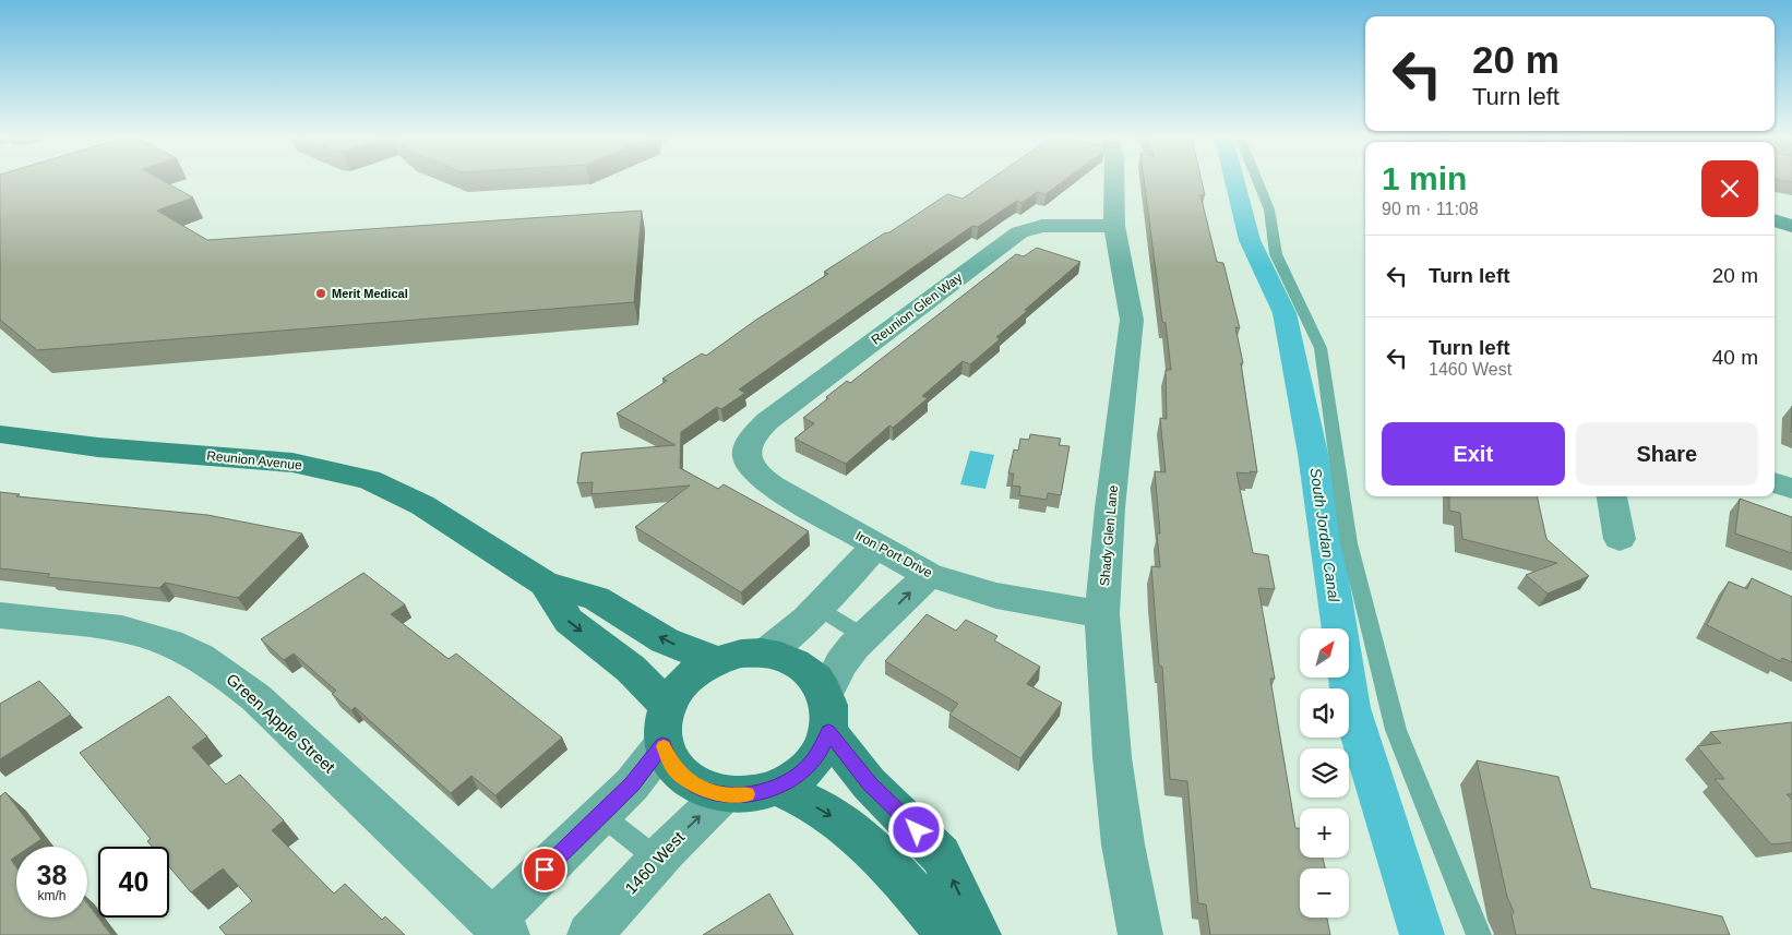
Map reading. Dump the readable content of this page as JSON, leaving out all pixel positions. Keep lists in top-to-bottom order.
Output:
{
  "streets": {
    "street": [
      "Reunion Glen Way",
      "Reunion Avenue",
      "Shady Glen Lane",
      "Iron Port Drive",
      "Green Apple Street",
      "1460 West"
    ]
  },
  "crossings": [
    ["Reunion Glen Way", "Shady Glen Lane"],
    ["Reunion Glen Way", "Iron Port Drive"],
    ["Reunion Avenue", "1460 West"],
    ["Shady Glen Lane", "Iron Port Drive"]
  ],
  "water": ["South Jordan Canal"],
  "places": ["Merit Medical"],
  "north": "top right",
  "page": {
    "turn": ["20 m", "Turn left"],
    "heading": ["1 min", "90 m · 11:08"],
    "list": [
      {
        "name": "Turn left",
        "value": "20 m"
      },
      {
        "name": "Turn left",
        "note": "1460 West",
        "value": "40 m"
      }
    ],
    "buttons": ["Exit", "Share"],
    "map_buttons": ["+", "−"],
    "speed": "38 km/h",
    "limit": "40"
  }
}
